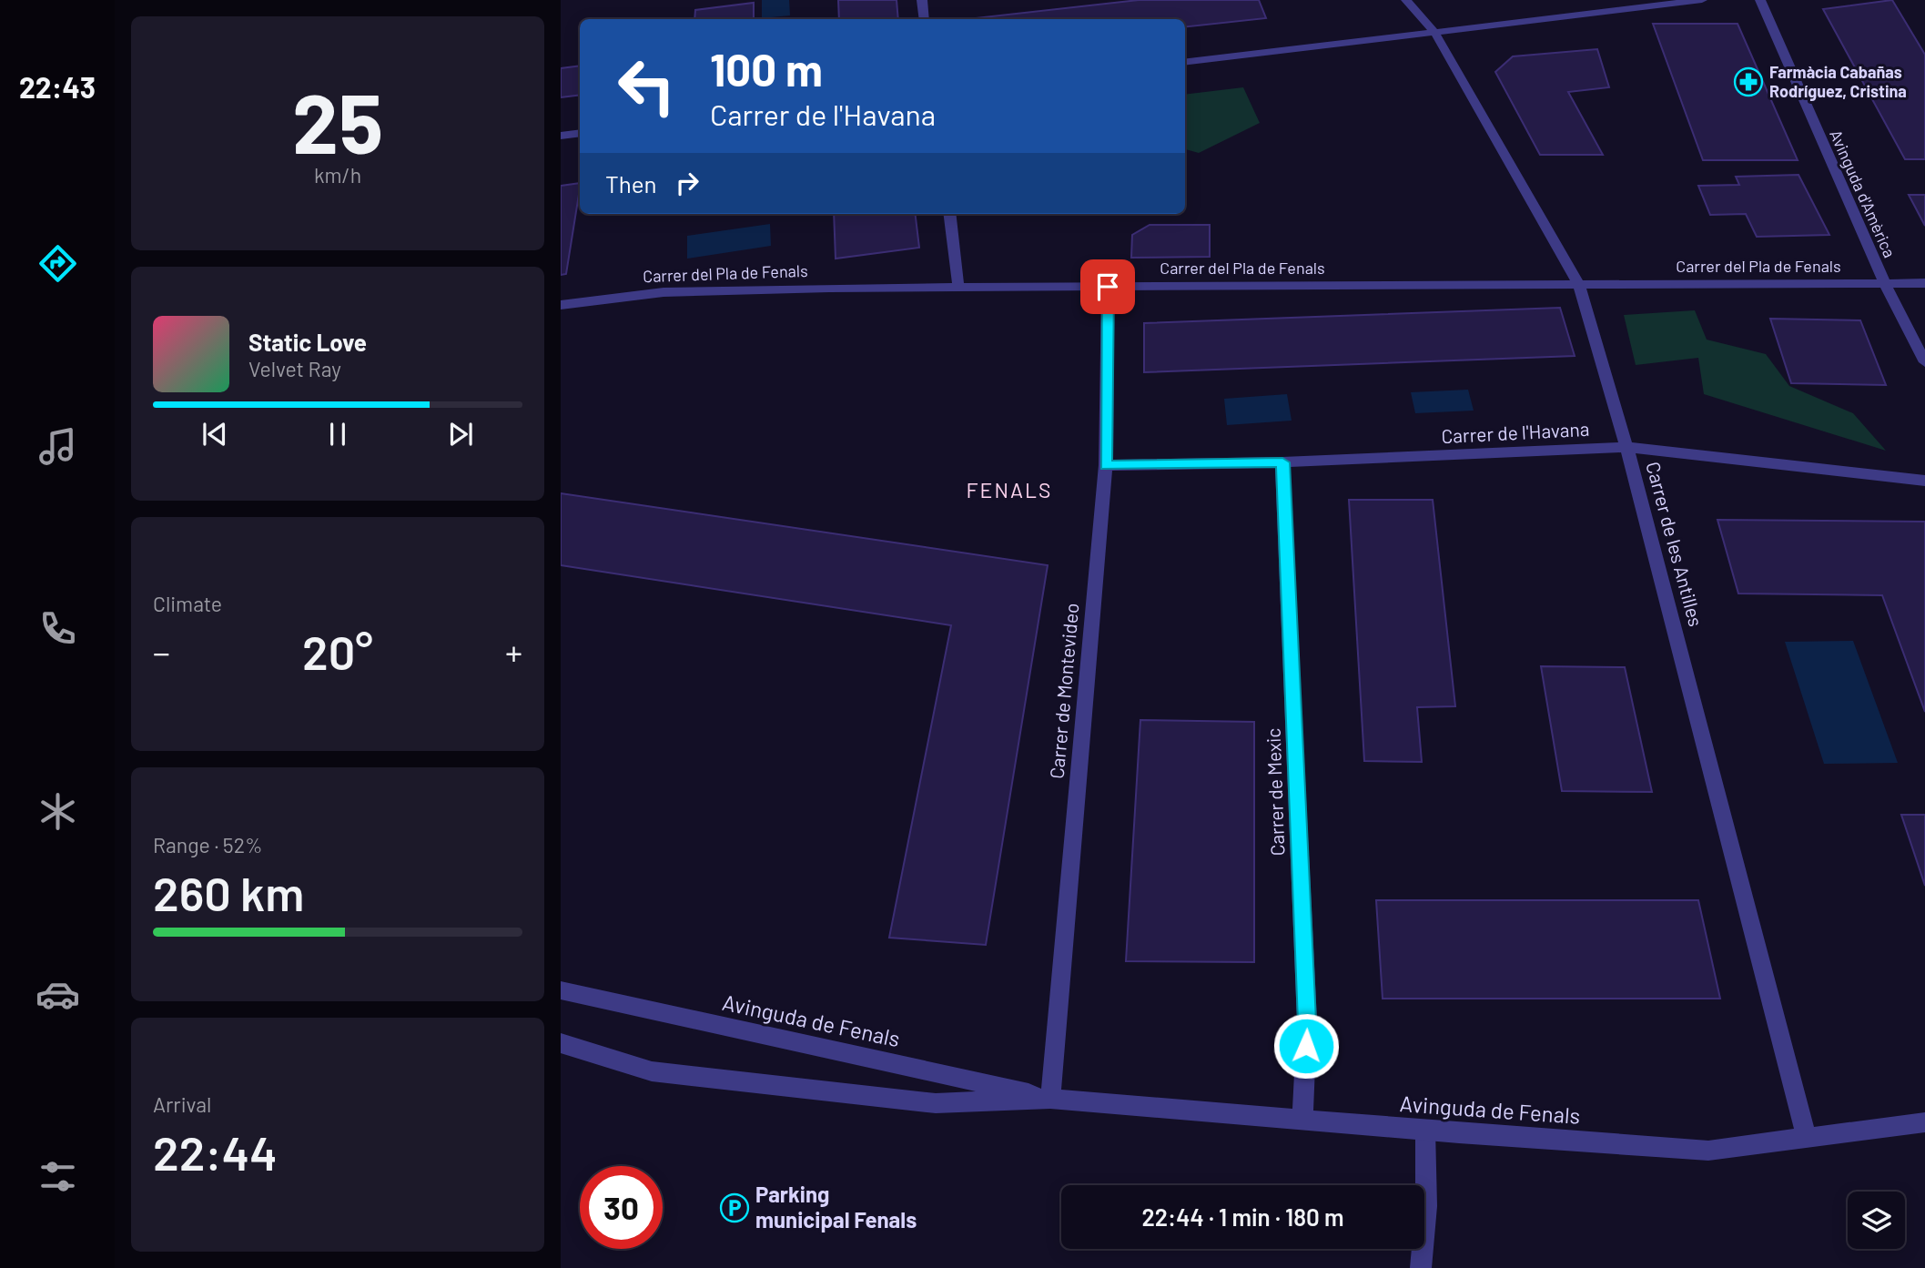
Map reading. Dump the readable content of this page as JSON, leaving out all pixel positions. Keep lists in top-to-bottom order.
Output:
{
  "streets": {
    "street": [
      "Avinguda d'Amèrica",
      "Carrer del Pla de Fenals",
      "Carrer de l'Havana",
      "Carrer de les Antilles",
      "Carrer de Montevideo",
      "Carrer de Mexic",
      "Avinguda de Fenals"
    ]
  },
  "crossings": [
    ["Avinguda d'Amèrica", "Carrer del Pla de Fenals"],
    ["Carrer del Pla de Fenals", "Carrer de les Antilles"],
    ["Carrer del Pla de Fenals", "Carrer de Montevideo"],
    ["Carrer de l'Havana", "Carrer de les Antilles"],
    ["Carrer de l'Havana", "Carrer de Montevideo"],
    ["Carrer de l'Havana", "Carrer de Mexic"],
    ["Carrer de les Antilles", "Avinguda de Fenals"],
    ["Carrer de Montevideo", "Avinguda de Fenals"],
    ["Carrer de Mexic", "Avinguda de Fenals"]
  ],
  "districts": ["FENALS"],
  "places": {
    "pharmacy": ["Farmàcia Cabañas Rodríguez, Cristina"],
    "parking": ["Parking municipal Fenals"]
  },
  "page": {
    "tabs": "22:43",
    "tile": [
      ["25", "km/h"],
      "Climate",
      ["Range · 52%", "260 km"],
      ["Arrival", "22:44"]
    ],
    "turn": ["100 m", "Carrer de l'Havana"],
    "then": "Then",
    "song": ["Static Love", "Velvet Ray"],
    "heat": ["−", "20°", "+"],
    "limit": "30",
    "trip": "22:44 · 1 min · 180 m"
  }
}
